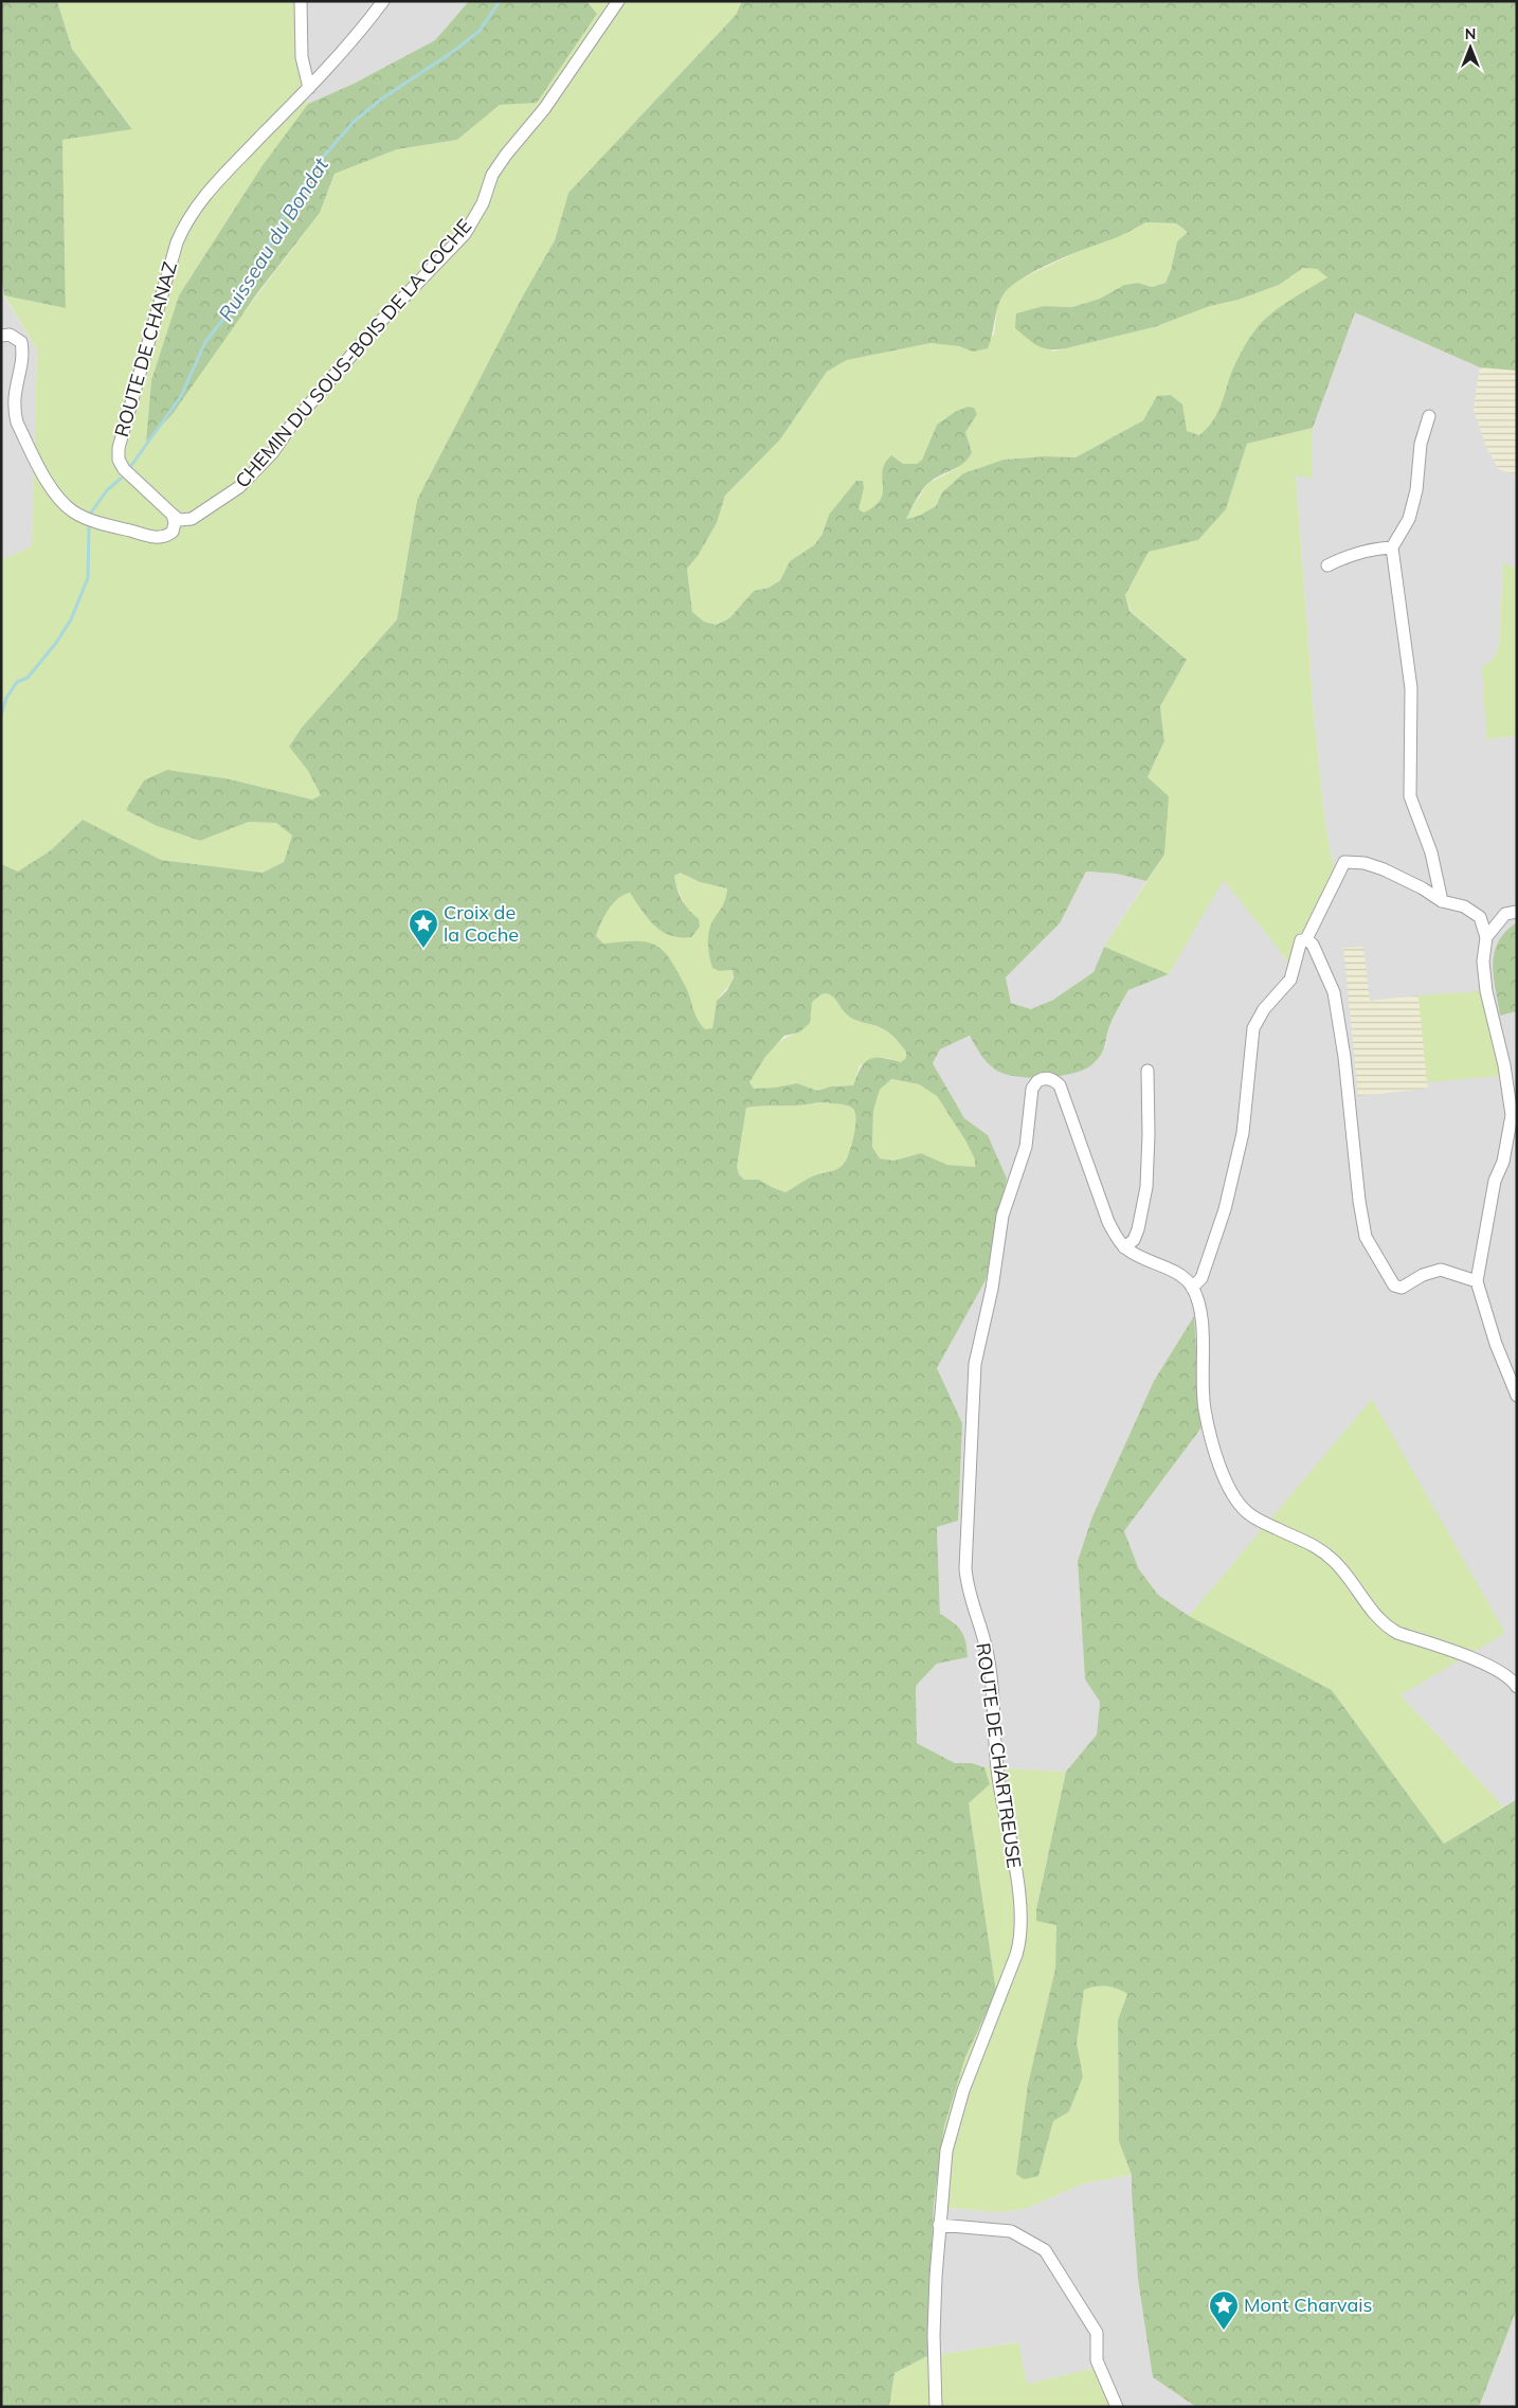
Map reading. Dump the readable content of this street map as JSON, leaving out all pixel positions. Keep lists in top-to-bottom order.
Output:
{
  "streets": {
    "street": ["ROUTE DE CHANAZ", "CHEMIN DU SOUS-BOIS DE LA COCHE", "ROUTE DE CHARTREUSE"]
  },
  "crossings": [
    ["ROUTE DE CHANAZ", "CHEMIN DU SOUS-BOIS DE LA COCHE"]
  ],
  "water": ["Ruisseau du Bondat"],
  "places": {
    "place": ["Croix de la Coche", "Mont Charvais"]
  },
  "north": "top"
}
